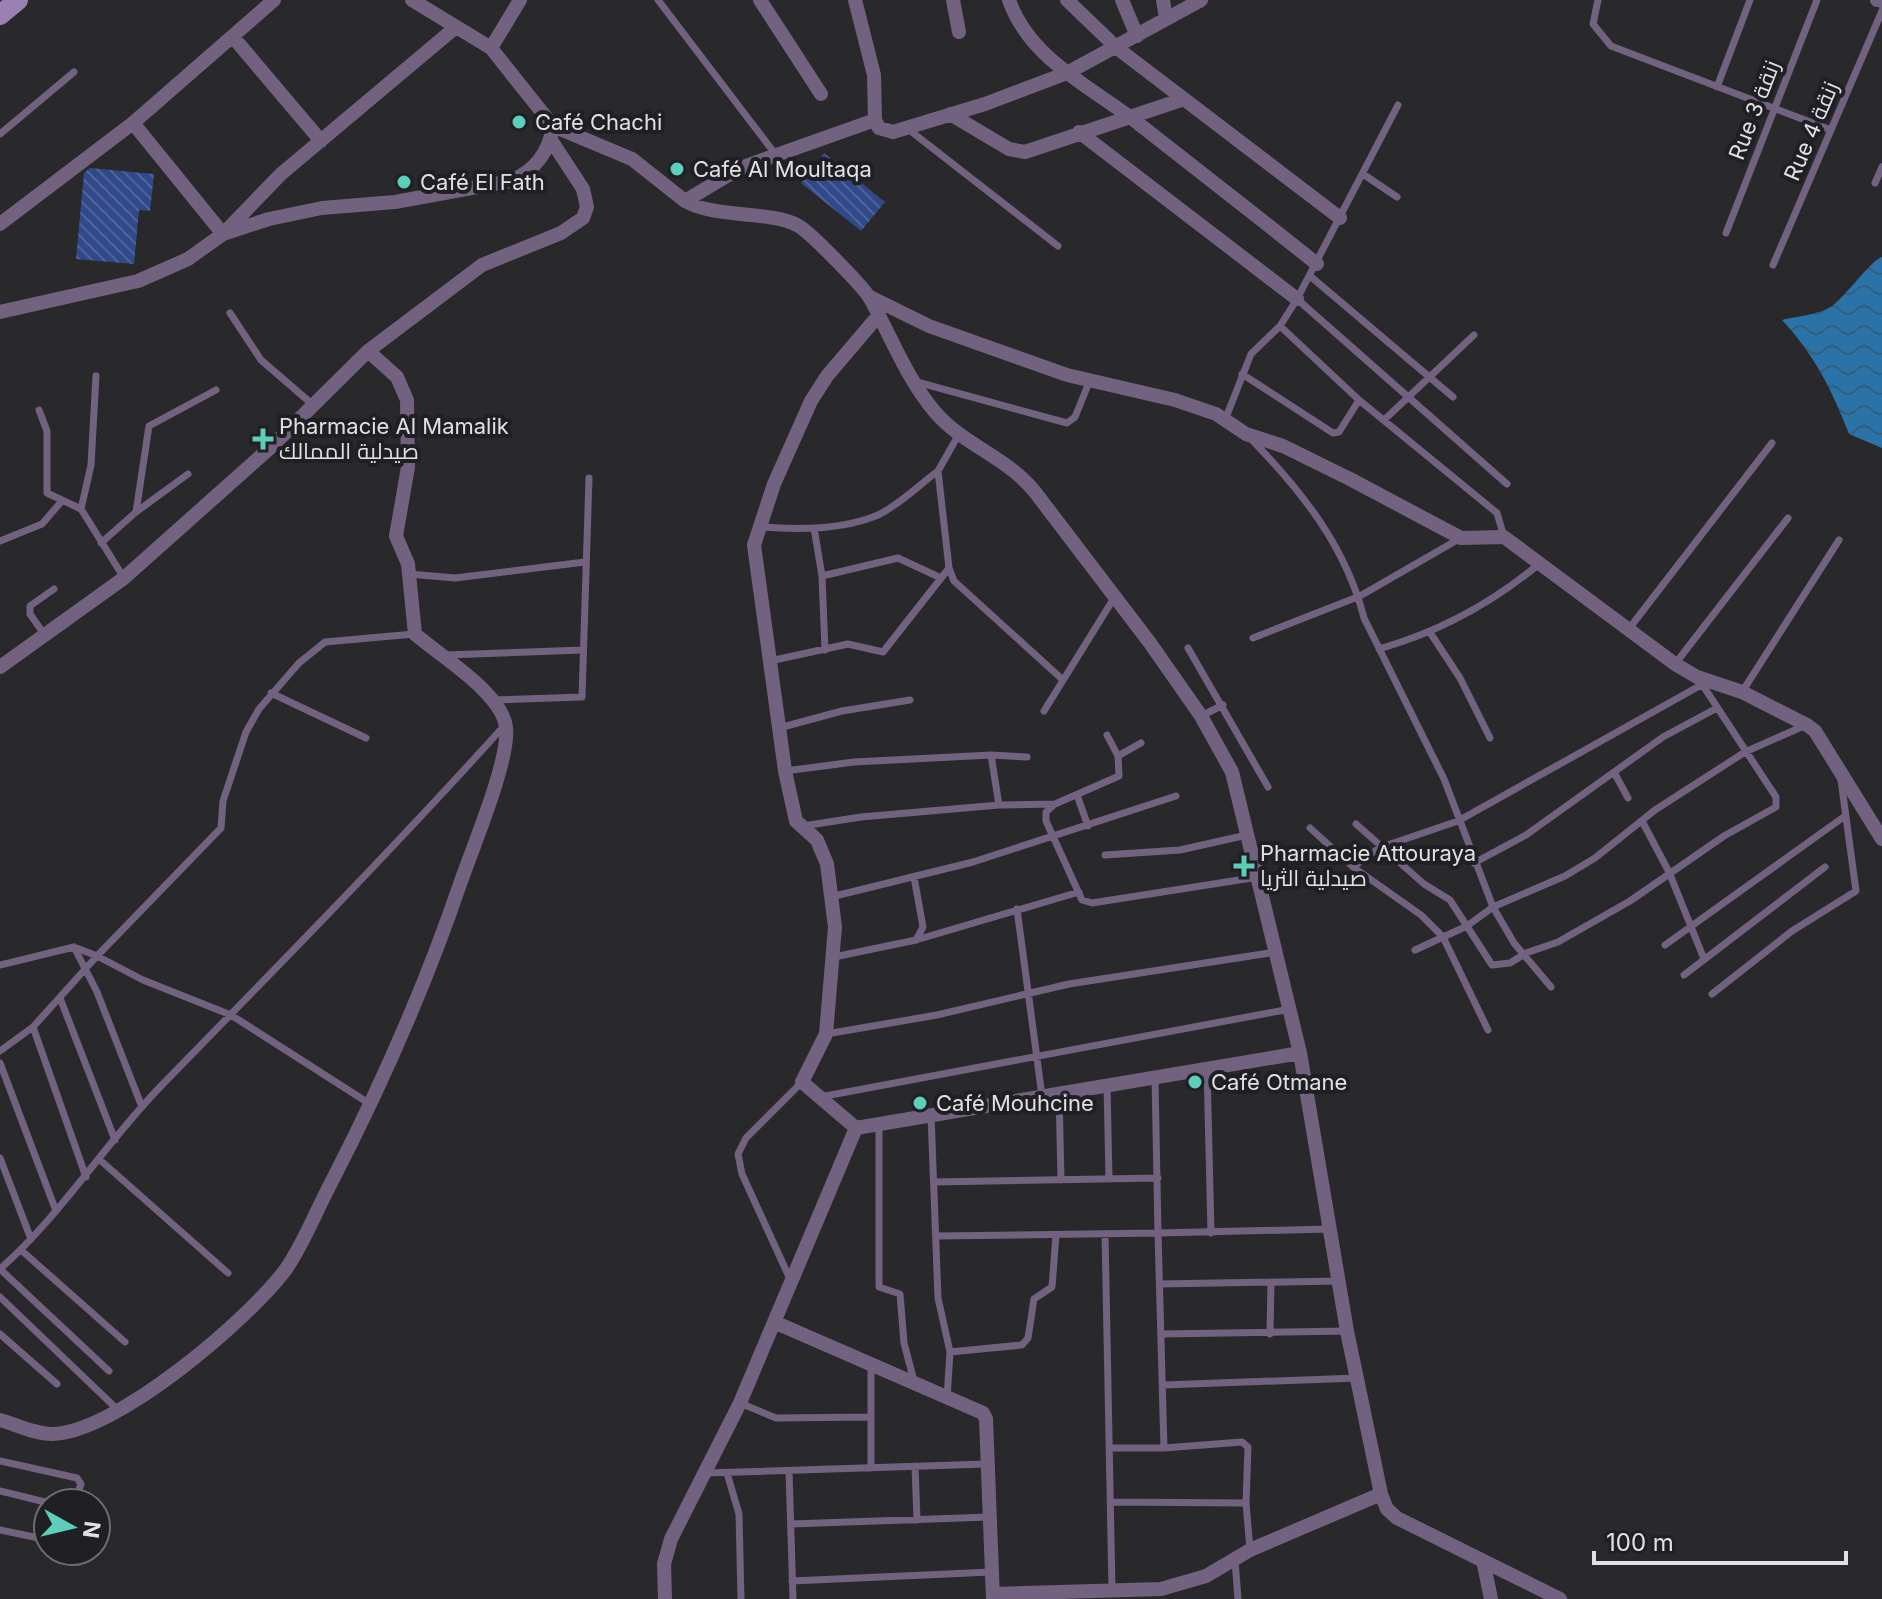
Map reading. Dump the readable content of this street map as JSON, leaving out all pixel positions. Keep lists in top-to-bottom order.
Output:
{
  "streets": {
    "lane": ["Rue 3 زنقة", "Rue 4 زنقة"]
  },
  "places": {
    "other": [
      "Café Chachi",
      "Café Al Moultaqa",
      "Café El Fath",
      "Café Otmane",
      "Café Mouhcine"
    ],
    "health": ["Pharmacie Al Mamalik صيدلية الممالك", "Pharmacie Attouraya صيدلية الثريا"]
  },
  "scale_bar": "100 m",
  "north": "right"
}
